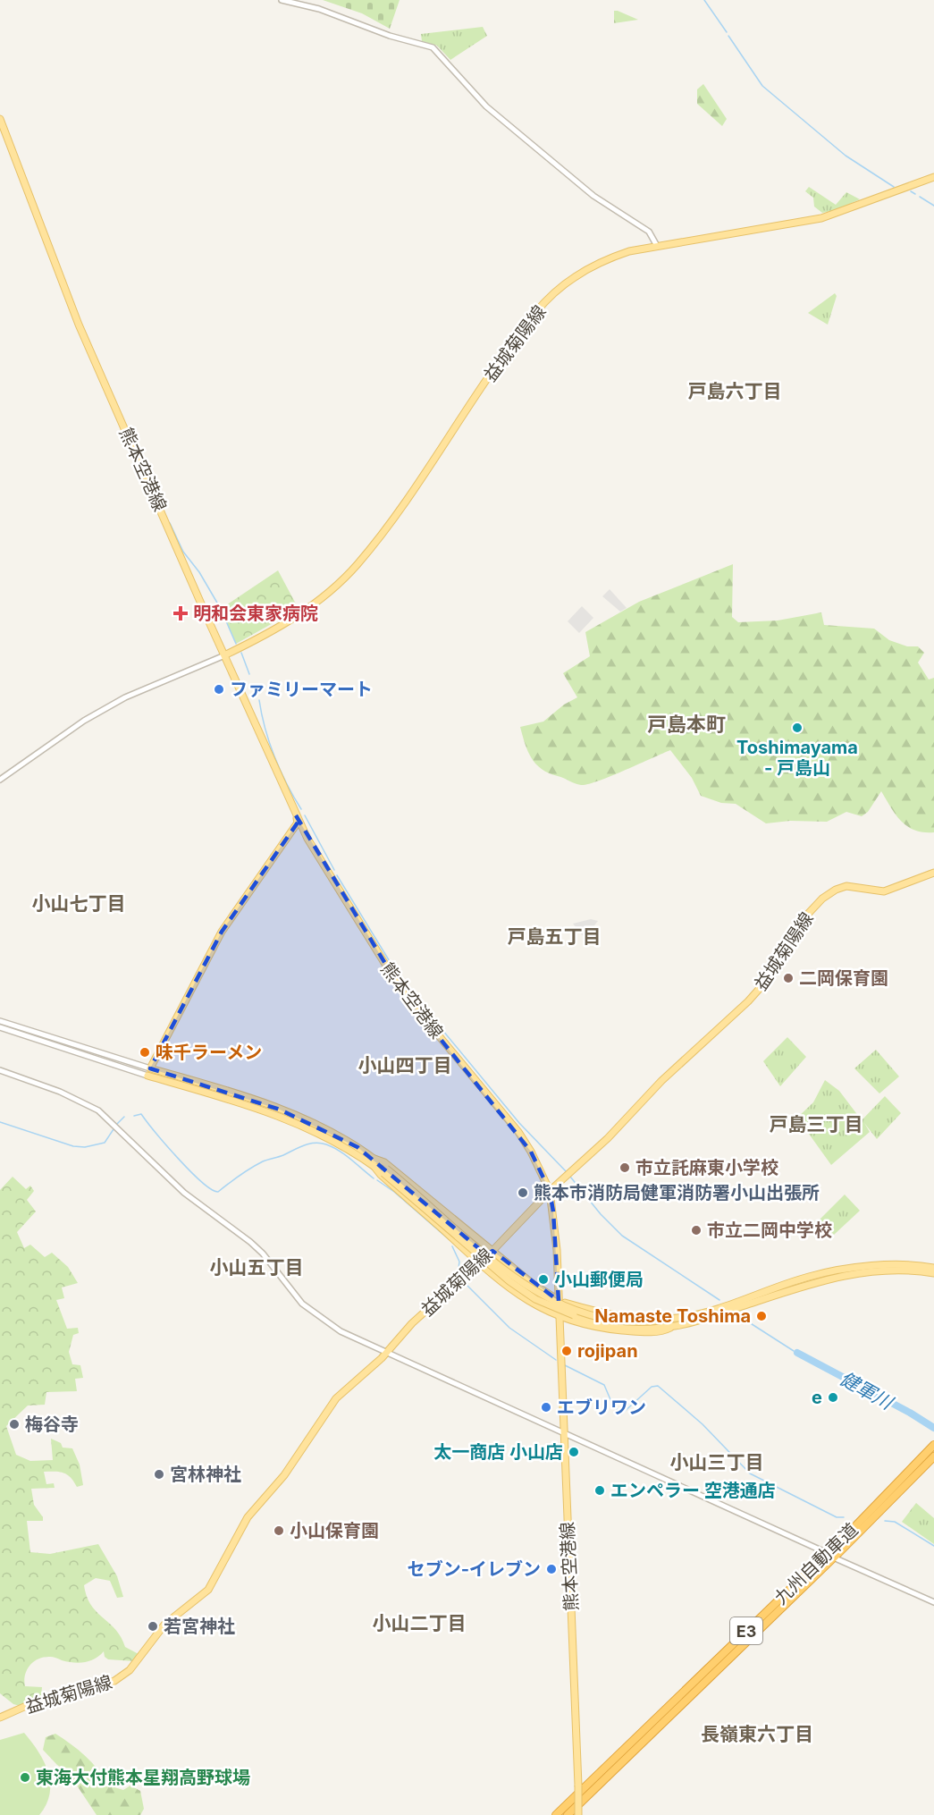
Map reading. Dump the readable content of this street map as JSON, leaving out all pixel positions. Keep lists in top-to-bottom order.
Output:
{
  "streets": {
    "highway": ["九州自動車道", "E3"],
    "main road": ["益城菊陽線", "熊本空港線"]
  },
  "crossings": [
    ["益城菊陽線", "熊本空港線"]
  ],
  "districts": [
    "戸島六丁目",
    "戸島本町",
    "小山七丁目",
    "戸島五丁目",
    "小山四丁目",
    "戸島三丁目",
    "小山五丁目",
    "小山三丁目",
    "小山二丁目",
    "長嶺東六丁目"
  ],
  "water": ["健軍川"],
  "places": {
    "health": ["明和会東家病院"],
    "other": [
      "ファミリーマート",
      "Toshimayama - 戸島山",
      "二岡保育園",
      "味千ラーメン",
      "市立託麻東小学校",
      "熊本市消防局健軍消防署小山出張所",
      "市立二岡中学校",
      "小山郵便局",
      "Namaste Toshima",
      "rojipan",
      "e",
      "エブリワン",
      "梅谷寺",
      "太一商店 小山店",
      "宮林神社",
      "エンペラー 空港通店",
      "小山保育園",
      "セブン-イレブン",
      "若宮神社",
      "東海大付熊本星翔高野球場"
    ]
  }
}
